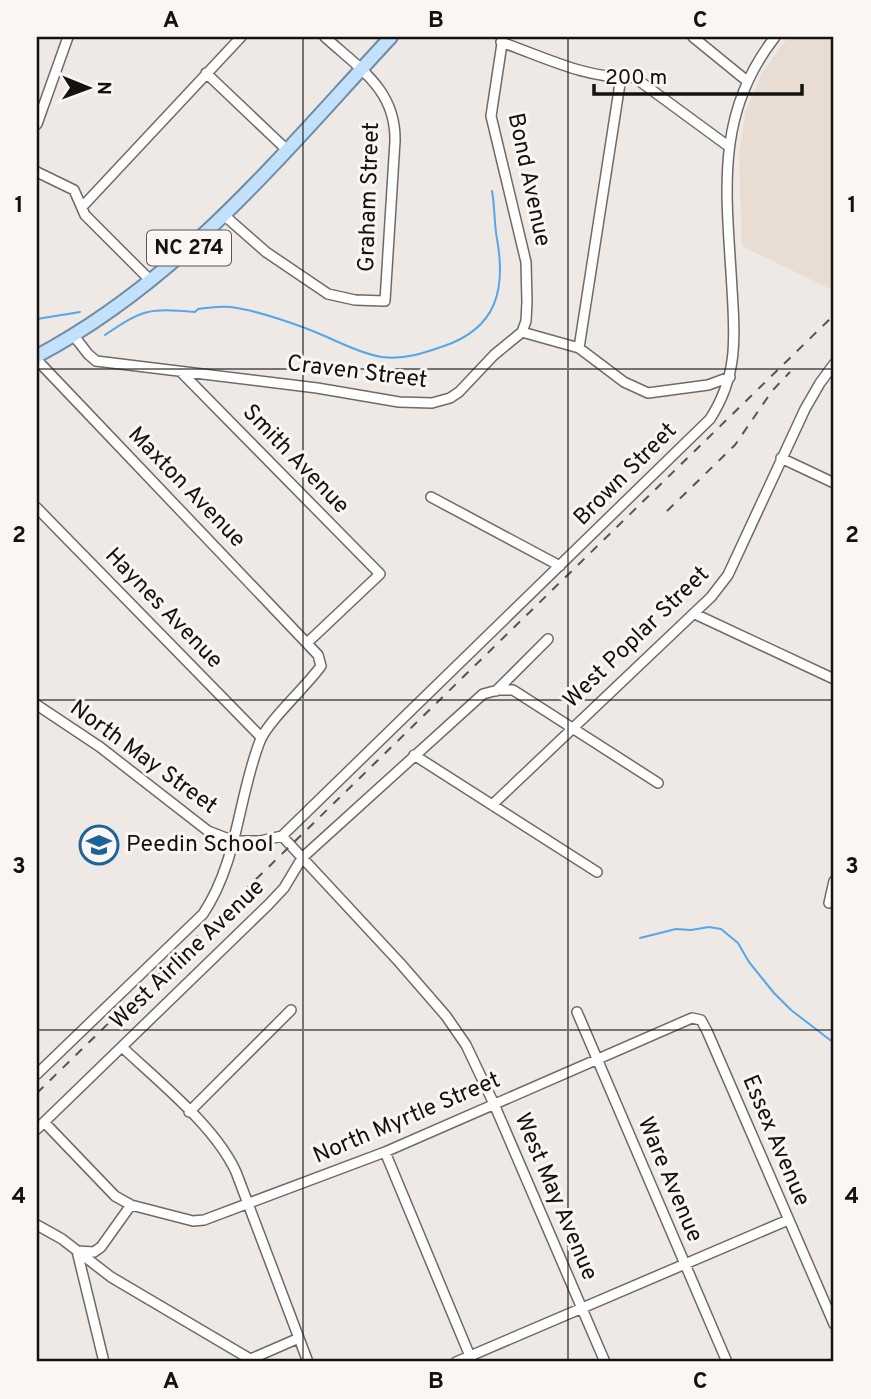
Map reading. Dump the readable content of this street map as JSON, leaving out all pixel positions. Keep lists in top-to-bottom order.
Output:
{
  "streets": {
    "main road": ["NC 274"],
    "street": [
      "Bond Avenue",
      "Graham Street",
      "Craven Street",
      "Smith Avenue",
      "Brown Street",
      "Maxton Avenue",
      "Haynes Avenue",
      "West Poplar Street",
      "North May Street",
      "West Airline Avenue",
      "North Myrtle Street",
      "Essex Avenue",
      "Ware Avenue",
      "West May Avenue"
    ]
  },
  "crossings": [
    ["Bond Avenue", "Craven Street"],
    ["Graham Street", "NC 274"],
    ["NC 274", "Craven Street"],
    ["NC 274", "Maxton Avenue"],
    ["Craven Street", "Smith Avenue"],
    ["Smith Avenue", "Maxton Avenue"],
    ["Brown Street", "North May Street"],
    ["West Airline Avenue", "West May Avenue"],
    ["North Myrtle Street", "Essex Avenue"],
    ["North Myrtle Street", "Ware Avenue"],
    ["North Myrtle Street", "West May Avenue"]
  ],
  "places": {
    "school or university": ["Peedin School"]
  },
  "scale_bar": "200 m",
  "north": "right",
  "grid": {
    "columns": ["A", "B", "C"],
    "rows": [
      "1",
      "2",
      "3",
      "4"
    ]
  }
}
